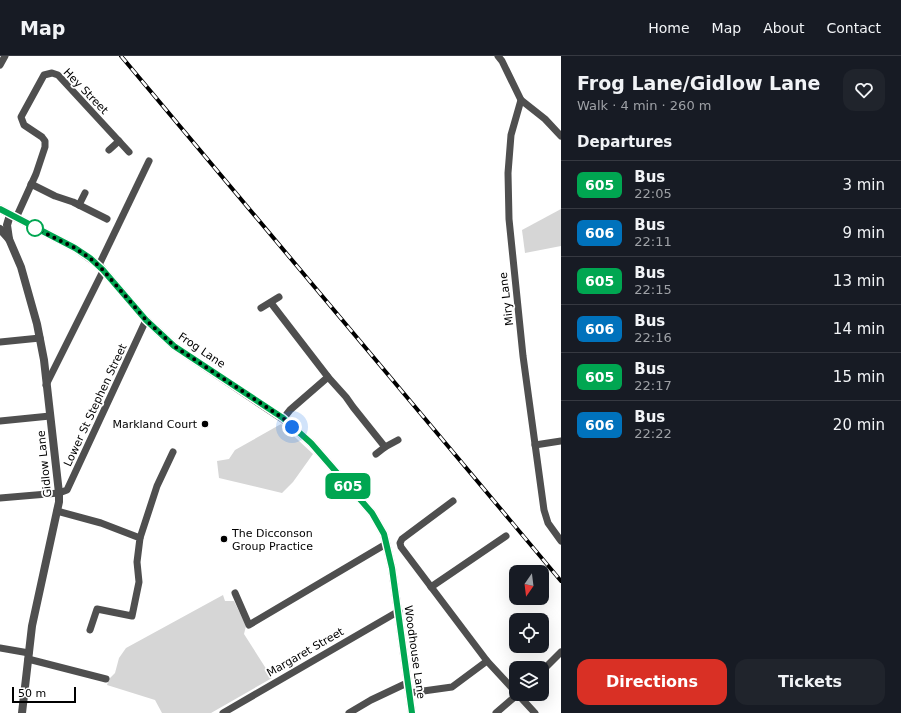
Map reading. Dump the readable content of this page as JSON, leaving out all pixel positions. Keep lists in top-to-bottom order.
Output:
{
  "streets": {
    "street": [
      "Hey Street",
      "Miry Lane",
      "Frog Lane",
      "Lower St Stephen Street",
      "Gidlow Lane",
      "Margaret Street",
      "Woodhouse Lane"
    ]
  },
  "crossings": [
    ["Frog Lane", "Lower St Stephen Street"],
    ["Frog Lane", "Gidlow Lane"],
    ["Frog Lane", "Woodhouse Lane"],
    ["Lower St Stephen Street", "Gidlow Lane"],
    ["Margaret Street", "Woodhouse Lane"]
  ],
  "places": ["Markland Court", "The Dicconson Group Practice"],
  "lines": ["bus line 605"],
  "scale_bar": "50 m",
  "north": "bottom",
  "page": {
    "header": "Map",
    "nav": [
      "Home",
      "Map",
      "About",
      "Contact"
    ],
    "on_map": "605",
    "heading": [
      ["Frog Lane/Gidlow Lane", "Walk · 4 min · 260 m"],
      "Departures"
    ],
    "list": [
      {
        "mark": "605",
        "name": "Bus",
        "note": "22:05",
        "value": "3 min"
      },
      {
        "mark": "606",
        "name": "Bus",
        "note": "22:11",
        "value": "9 min"
      },
      {
        "mark": "605",
        "name": "Bus",
        "note": "22:15",
        "value": "13 min"
      },
      {
        "mark": "606",
        "name": "Bus",
        "note": "22:16",
        "value": "14 min"
      },
      {
        "mark": "605",
        "name": "Bus",
        "note": "22:17",
        "value": "15 min"
      },
      {
        "mark": "606",
        "name": "Bus",
        "note": "22:22",
        "value": "20 min"
      }
    ],
    "buttons": ["Directions", "Tickets"],
    "scale": "50 m"
  }
}
